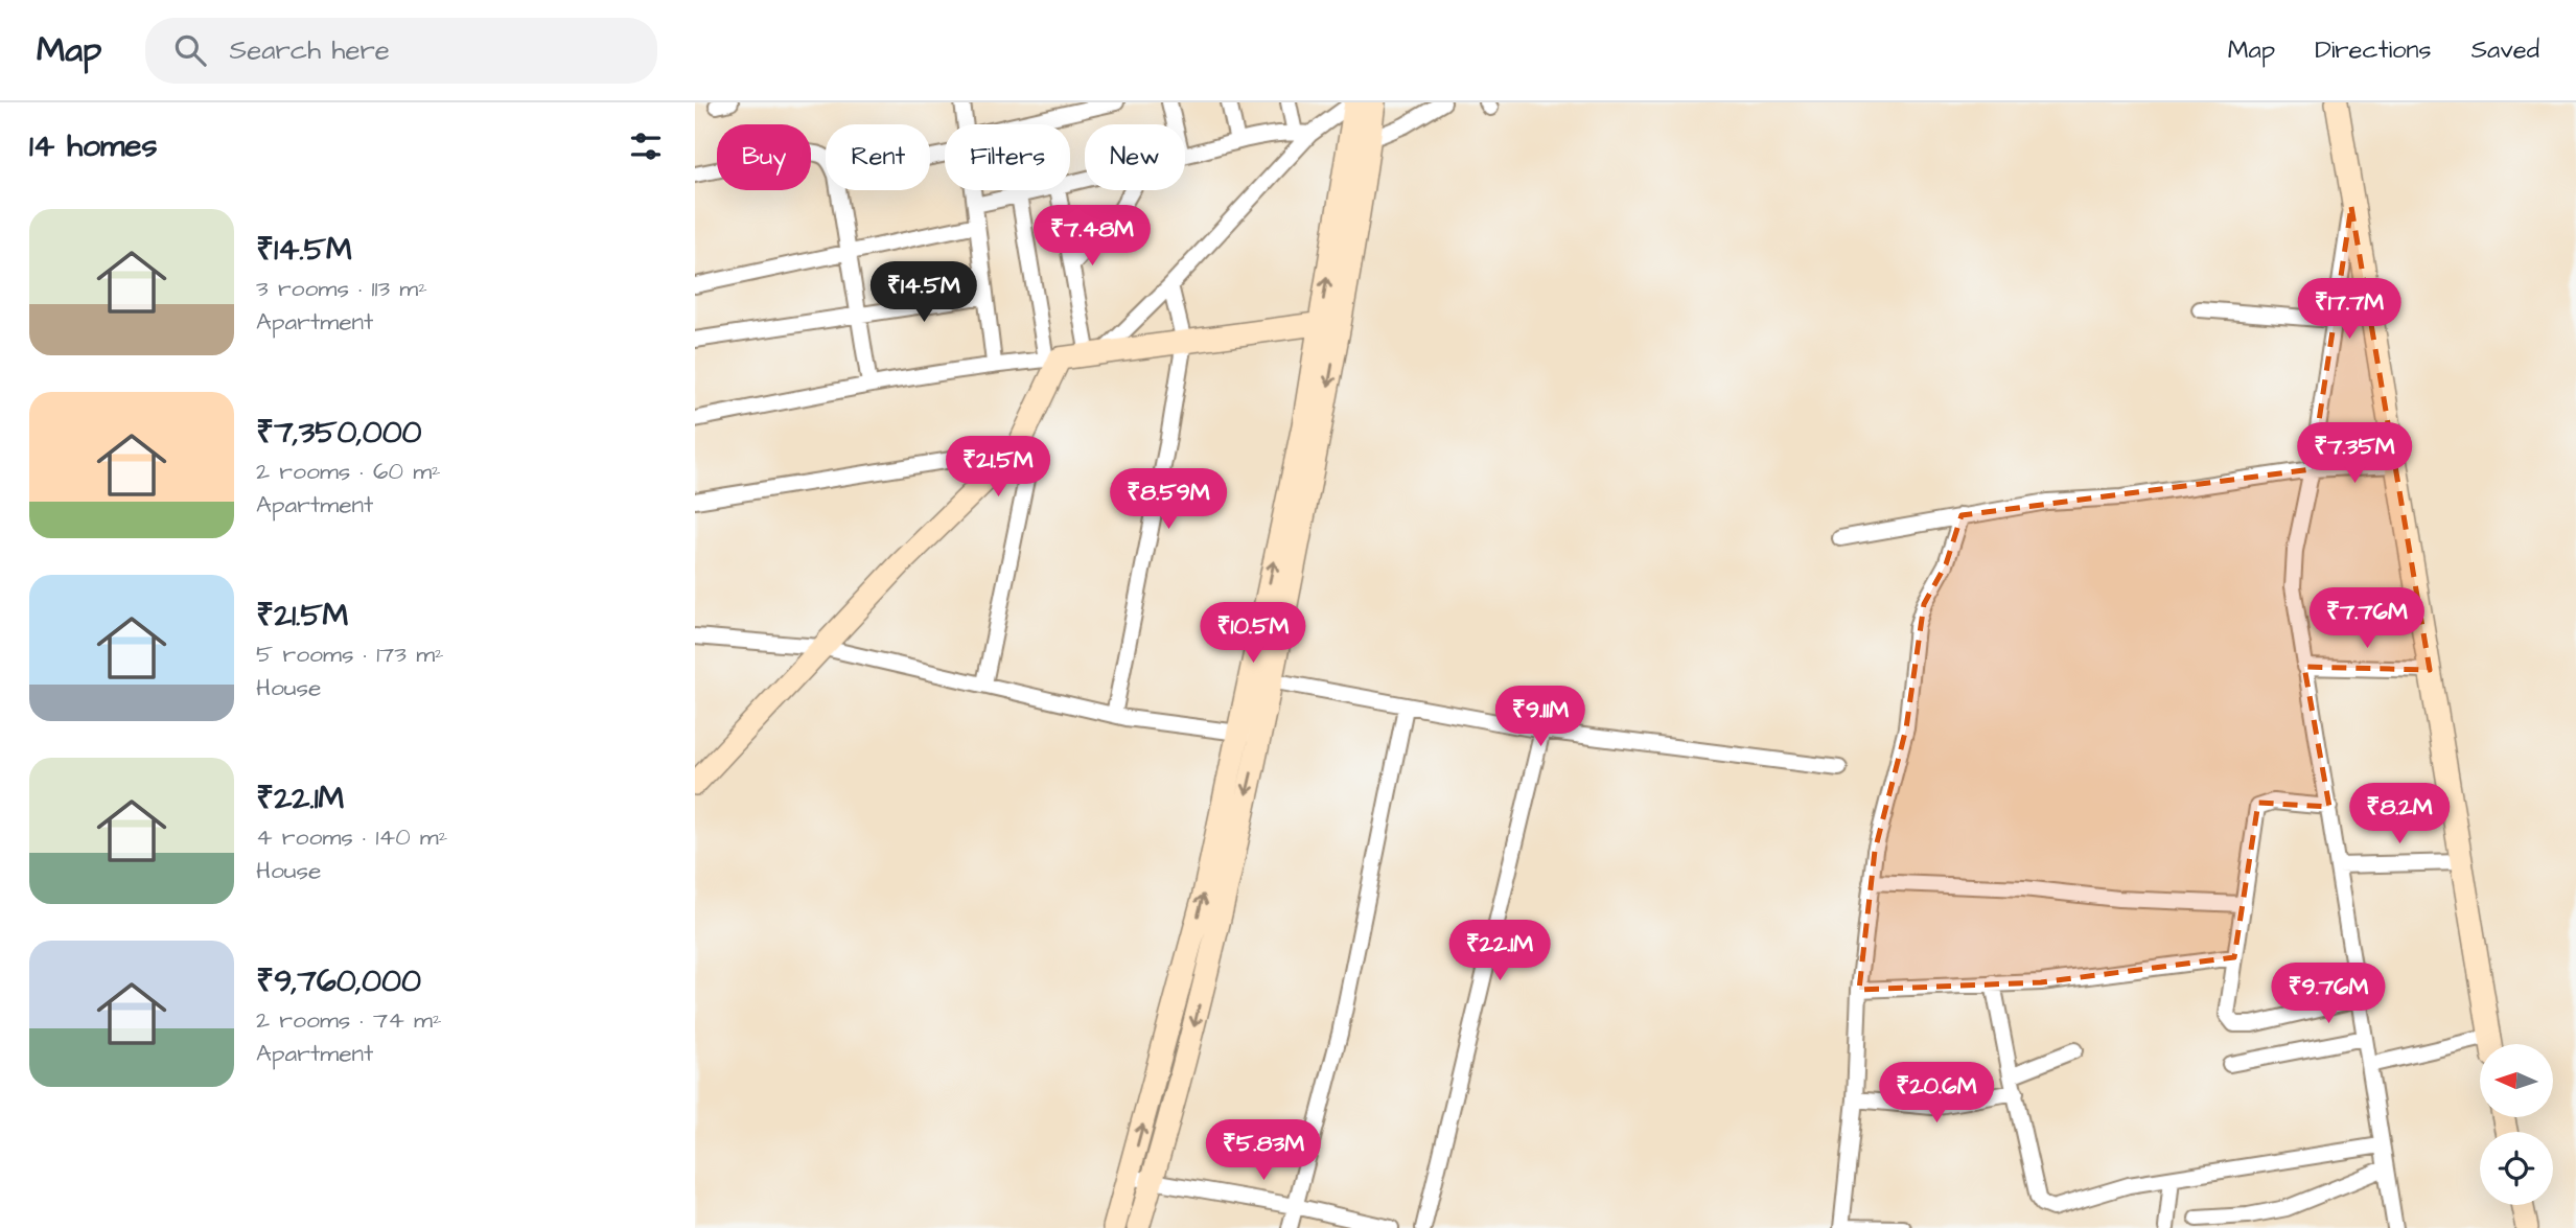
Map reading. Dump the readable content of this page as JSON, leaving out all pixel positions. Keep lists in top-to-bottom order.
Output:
{
  "north": "left",
  "page": {
    "header": "Map",
    "search": "Search here",
    "nav": ["Map", "Directions", "Saved"],
    "heading": "14 homes",
    "chip": [
      "Buy",
      "Rent",
      "Filters",
      "New"
    ],
    "list": [
      {
        "name": "₹14.5M",
        "note": "3 rooms · 113 m² · Apartment"
      },
      {
        "name": "₹7,350,000",
        "note": "2 rooms · 60 m² · Apartment"
      },
      {
        "name": "₹21.5M",
        "note": "5 rooms · 173 m² · House"
      },
      {
        "name": "₹22.1M",
        "note": "4 rooms · 140 m² · House"
      },
      {
        "name": "₹9,760,000",
        "note": "2 rooms · 74 m² · Apartment"
      }
    ],
    "price": [
      "₹7.48M",
      "₹14.5M",
      "₹17.7M",
      "₹7.35M",
      "₹21.5M",
      "₹8.59M",
      "₹7.76M",
      "₹10.5M",
      "₹9.11M",
      "₹8.2M",
      "₹22.1M",
      "₹9.76M",
      "₹20.6M",
      "₹5.83M"
    ]
  }
}
